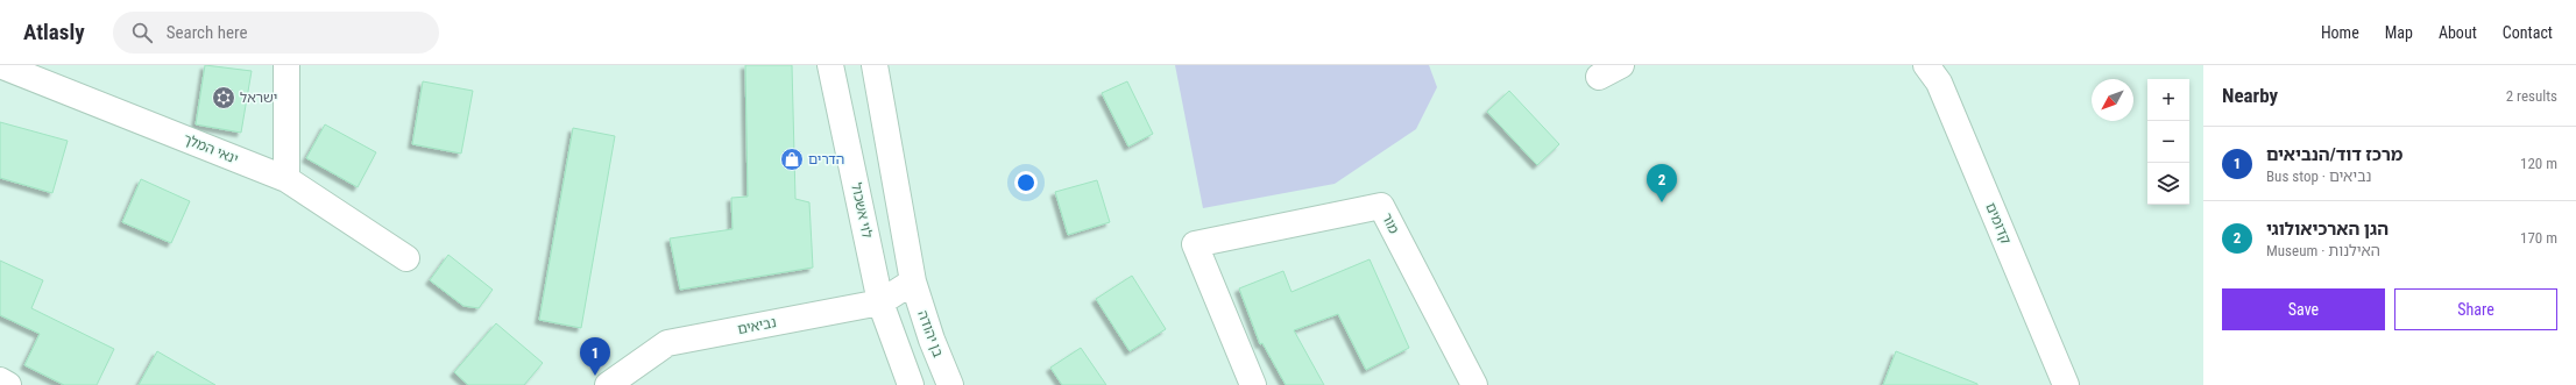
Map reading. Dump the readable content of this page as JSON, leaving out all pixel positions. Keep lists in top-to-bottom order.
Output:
{
  "streets": {
    "street": [
      "ינאי המלך",
      "לוי אשכול",
      "מור",
      "קדומים",
      "נביאים",
      "בן יהודה"
    ]
  },
  "crossings": [
    ["לוי אשכול", "נביאים"],
    ["נביאים", "בן יהודה"]
  ],
  "places": {
    "synagogue": ["ישראל"],
    "shop": ["הדרים"]
  },
  "north": "bottom left",
  "page": {
    "header": "Atlasly",
    "search": "Search here",
    "nav": [
      "Home",
      "Map",
      "About",
      "Contact"
    ],
    "heading": ["Nearby", "2 results"],
    "map_buttons": ["+", "−"],
    "list": [
      {
        "mark": "1",
        "name": "מרכז דוד/הנביאים",
        "note": "Bus stop · נביאים",
        "value": "120 m"
      },
      {
        "mark": "2",
        "name": "הגן הארכיאולוגי",
        "note": "Museum · האילנות",
        "value": "170 m"
      }
    ],
    "pins": ["2", "1"],
    "buttons": ["Save", "Share"]
  }
}
